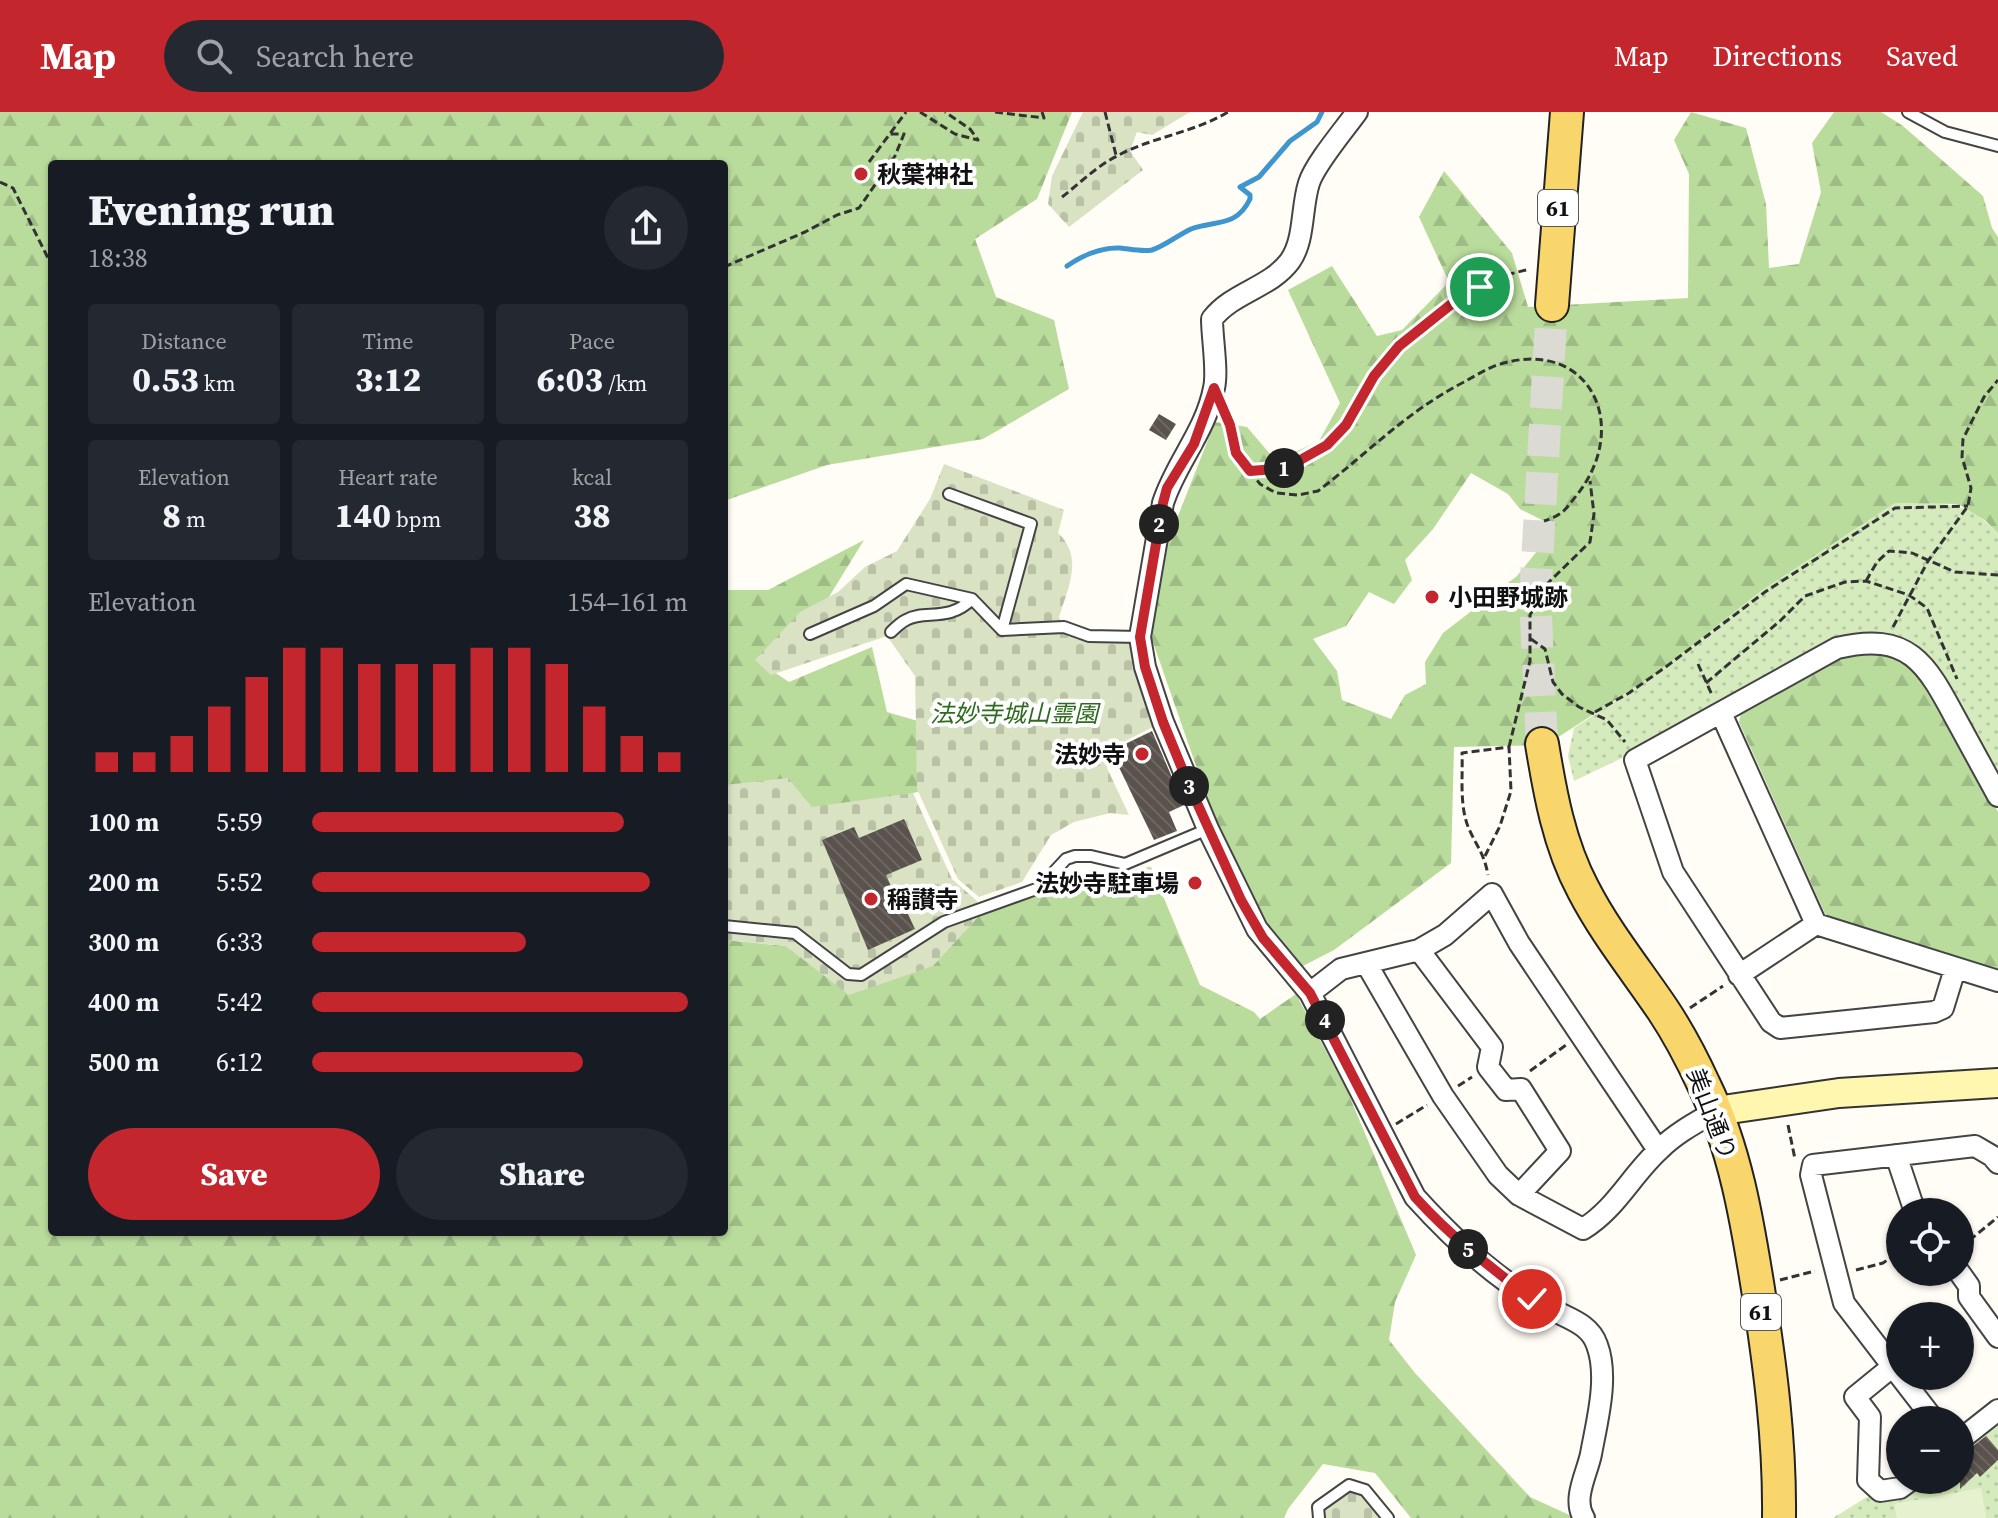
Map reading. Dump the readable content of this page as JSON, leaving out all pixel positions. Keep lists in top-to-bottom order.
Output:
{
  "streets": {
    "main road": ["61", "美山通り"]
  },
  "parks": ["法妙寺城山霊園"],
  "places": [
    "秋葉神社",
    "小田野城跡",
    "法妙寺",
    "法妙寺駐車場",
    "稱讃寺"
  ],
  "page": {
    "header": "Map",
    "search": "Search here",
    "nav": ["Map", "Directions", "Saved"],
    "heading": ["Evening run", "18:38"],
    "stats": [
      ["Distance", "0.53 km"],
      ["Time", "3:12"],
      ["Pace", "6:03 /km"],
      ["Elevation", "8 m"],
      ["Heart rate", "140 bpm"],
      ["kcal", "38"]
    ],
    "pins": [
      "1",
      "2",
      "3",
      "4",
      "5"
    ],
    "chart": ["Elevation", "154–161 m"],
    "list": [
      {
        "name": "100 m",
        "note": "5:59"
      },
      {
        "name": "200 m",
        "note": "5:52"
      },
      {
        "name": "300 m",
        "note": "6:33"
      },
      {
        "name": "400 m",
        "note": "5:42"
      },
      {
        "name": "500 m",
        "note": "6:12"
      }
    ],
    "buttons": ["Save", "Share"],
    "map_buttons": ["+", "−"]
  }
}
